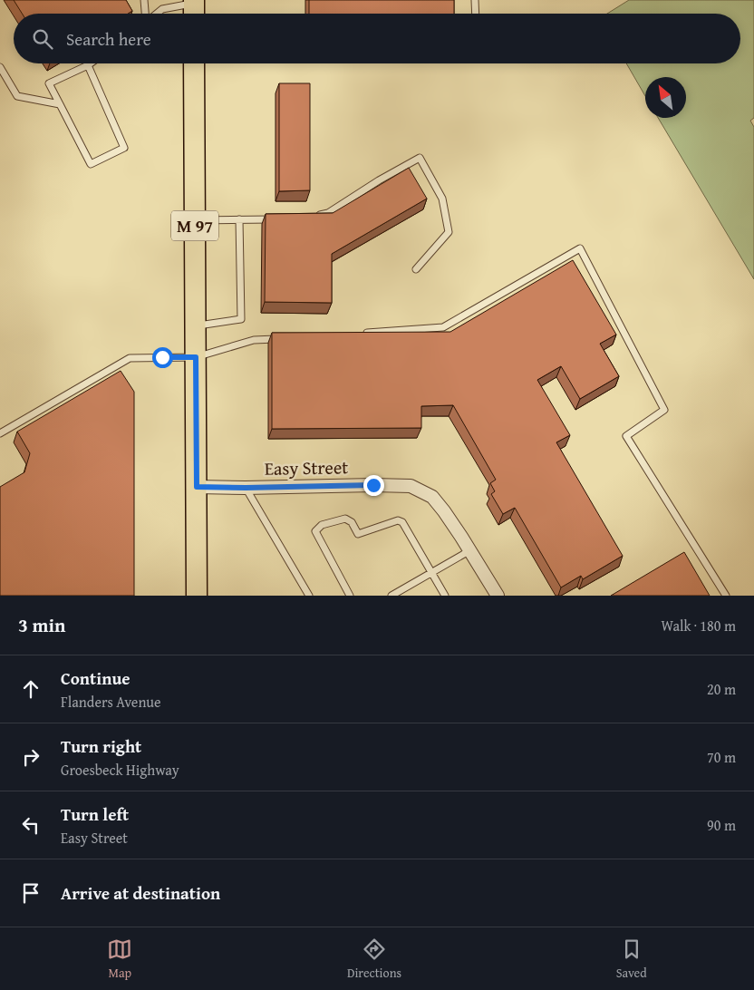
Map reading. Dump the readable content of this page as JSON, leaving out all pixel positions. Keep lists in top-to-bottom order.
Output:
{
  "streets": {
    "main road": ["M 97"],
    "street": ["Easy Street"]
  },
  "crossings": [
    ["M 97", "Easy Street"]
  ],
  "north": "top left",
  "page": {
    "search": "Search here",
    "heading": ["3 min", "Walk · 180 m"],
    "list": [
      ["Continue", "Flanders Avenue", "20 m"],
      ["Turn right", "Groesbeck Highway", "70 m"],
      ["Turn left", "Easy Street", "90 m"],
      "Arrive at destination"
    ],
    "nav": ["Map", "Directions", "Saved"]
  }
}
